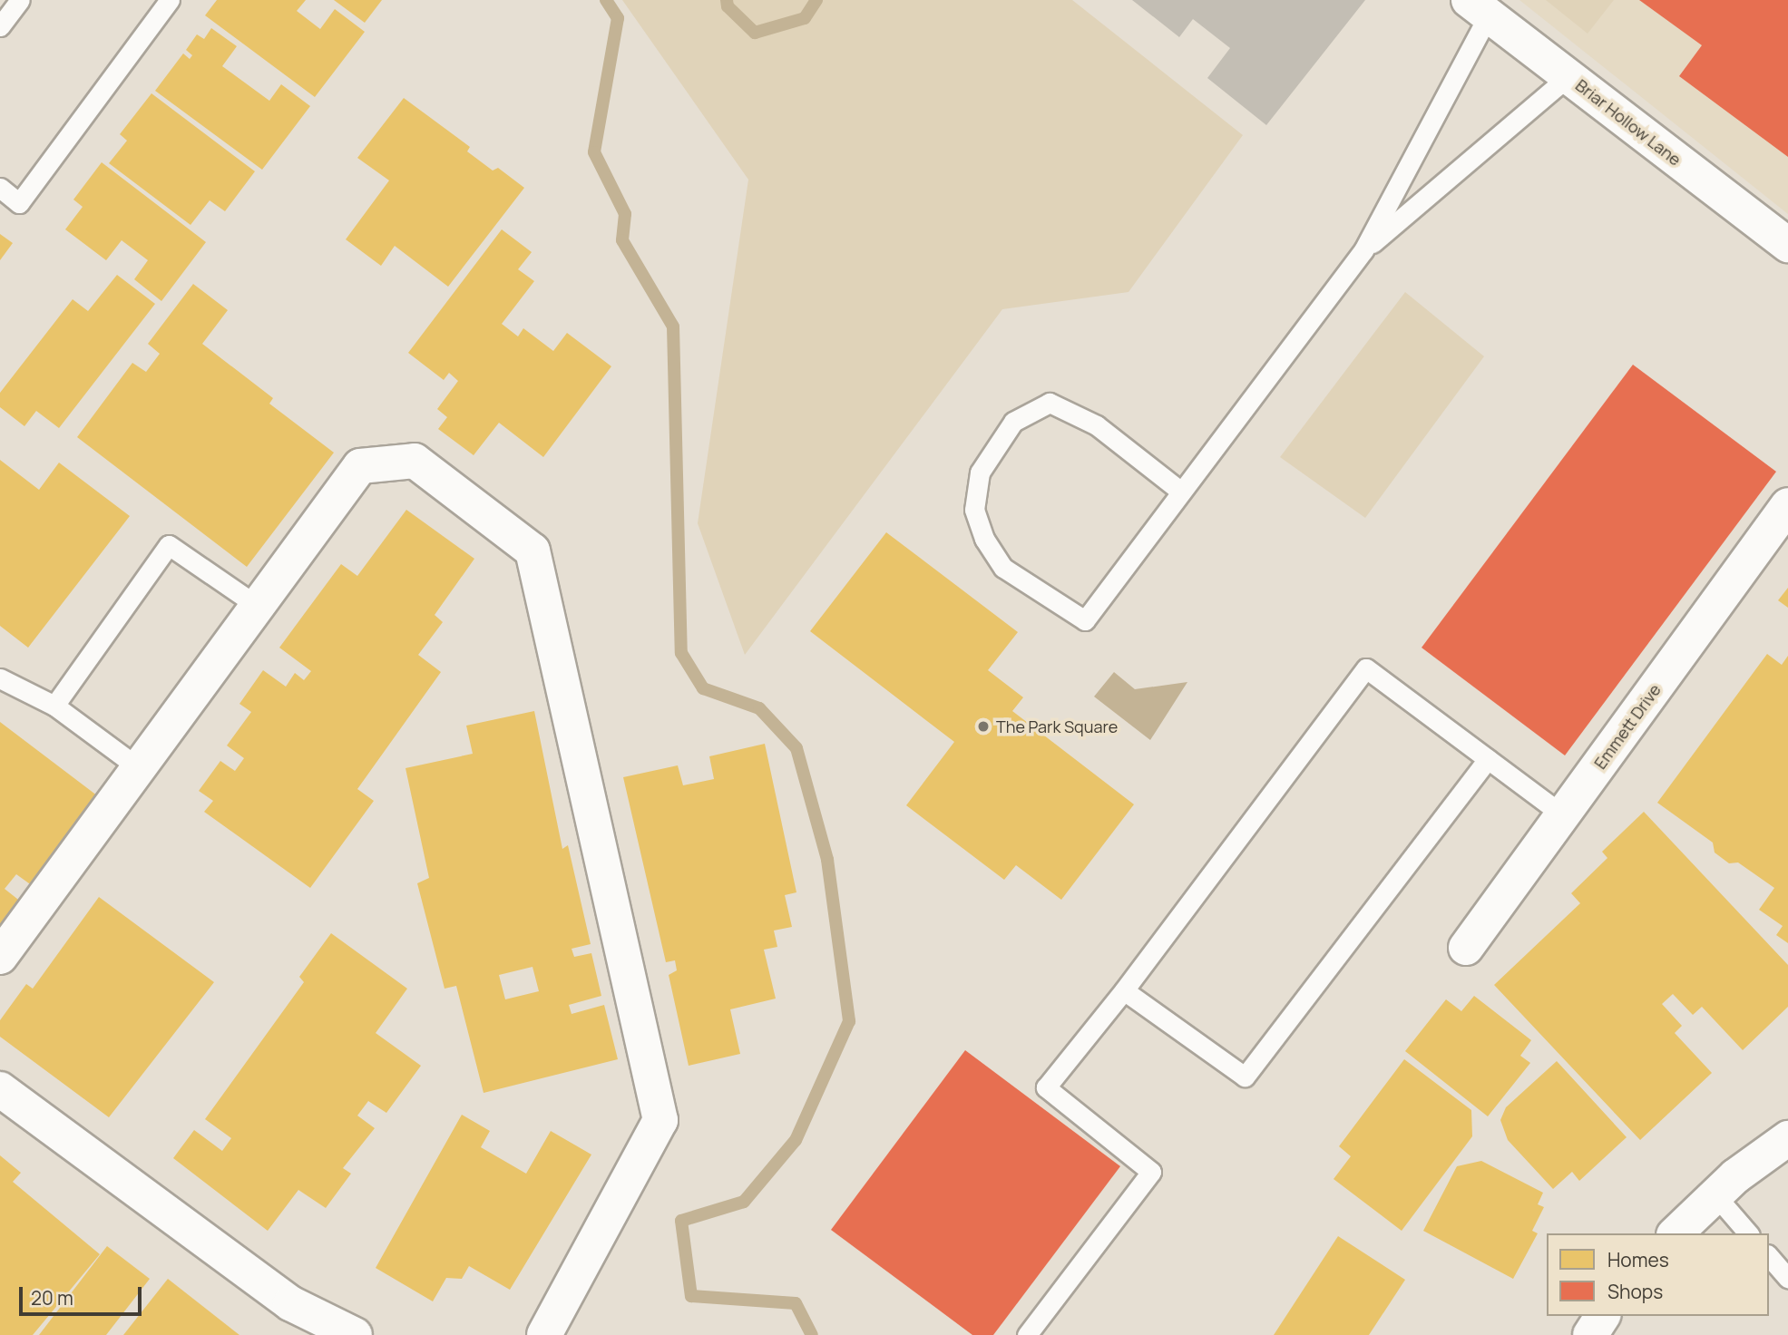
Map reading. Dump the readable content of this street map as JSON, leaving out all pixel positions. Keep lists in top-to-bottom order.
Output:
{
  "streets": {
    "street": ["Briar Hollow Lane", "Emmett Drive"]
  },
  "places": ["The Park Square"],
  "legend": ["Homes", "Shops"],
  "scale_bar": "20 m"
}
